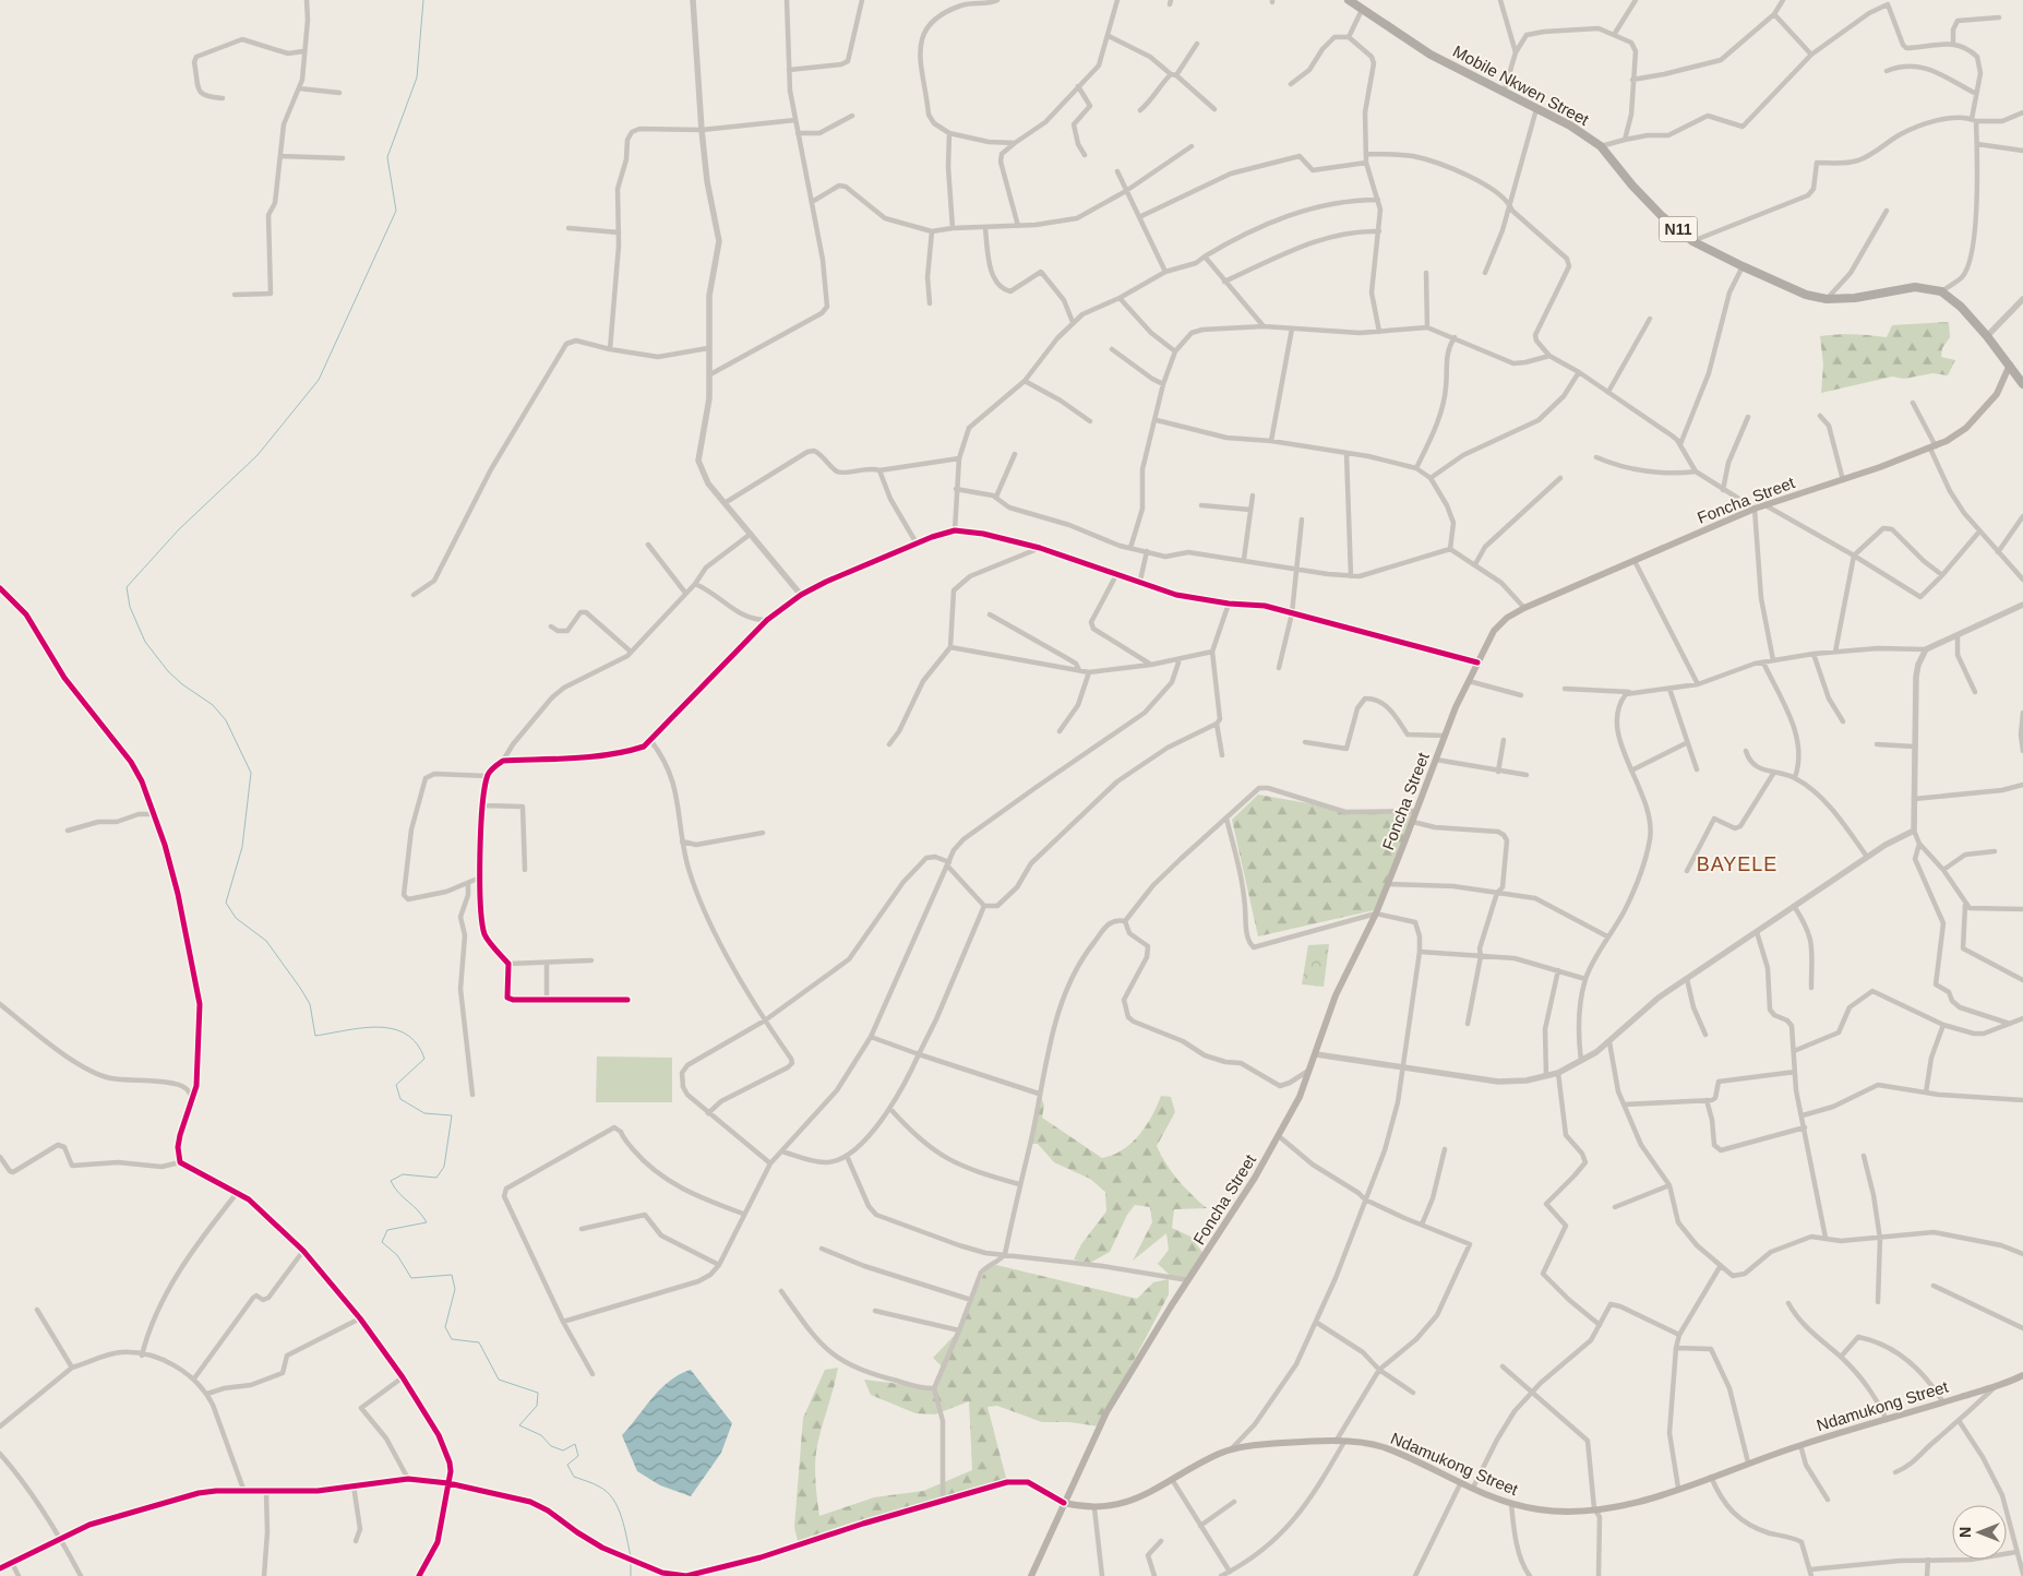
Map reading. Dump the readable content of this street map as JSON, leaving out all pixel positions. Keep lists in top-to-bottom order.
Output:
{
  "streets": {
    "highway": ["Mobile Nkwen Street", "N11"],
    "main road": ["Foncha Street", "Ndamukong Street"]
  },
  "crossings": [
    ["Mobile Nkwen Street", "Foncha Street"],
    ["Foncha Street", "Ndamukong Street"]
  ],
  "districts": ["BAYELE"],
  "north": "left"
}
